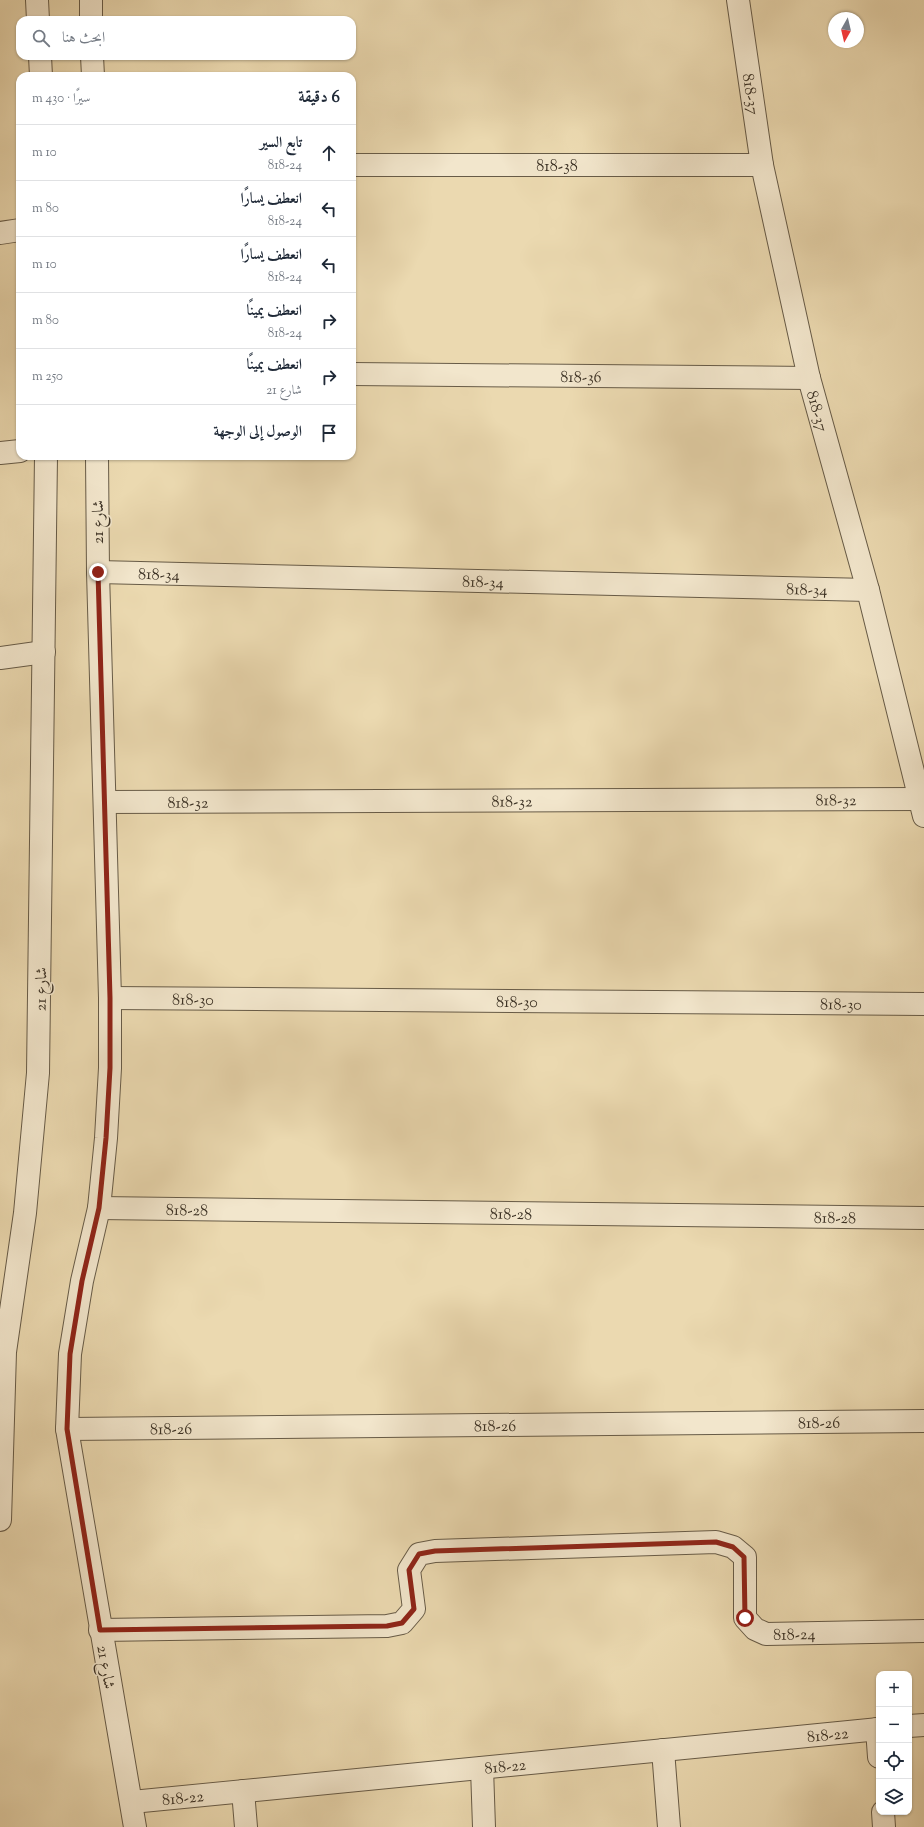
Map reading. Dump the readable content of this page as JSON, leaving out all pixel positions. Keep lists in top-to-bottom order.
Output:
{
  "streets": {
    "street": [
      "818-37",
      "818-38",
      "818-36",
      "شارع 21",
      "818-34",
      "818-32",
      "818-30",
      "818-28",
      "818-26",
      "818-24",
      "818-22"
    ]
  },
  "crossings": [
    ["818-37", "818-38"],
    ["818-37", "818-36"],
    ["818-37", "818-34"],
    ["818-37", "818-32"],
    ["شارع 21", "818-34"],
    ["شارع 21", "818-32"],
    ["شارع 21", "818-30"],
    ["شارع 21", "818-28"],
    ["شارع 21", "818-26"],
    ["شارع 21", "818-24"],
    ["شارع 21", "818-22"]
  ],
  "north": "bottom",
  "page": {
    "search": "ابحث هنا",
    "heading": ["6 دقيقة", "سيرًا · 430 m"],
    "list": [
      ["تابع السير", "818-24", "10 m"],
      ["انعطف يسارًا", "818-24", "80 m"],
      ["انعطف يسارًا", "818-24", "10 m"],
      ["انعطف يمينًا", "818-24", "80 m"],
      ["انعطف يمينًا", "شارع 21", "250 m"],
      "الوصول إلى الوجهة"
    ],
    "map_buttons": ["+", "−"]
  }
}
